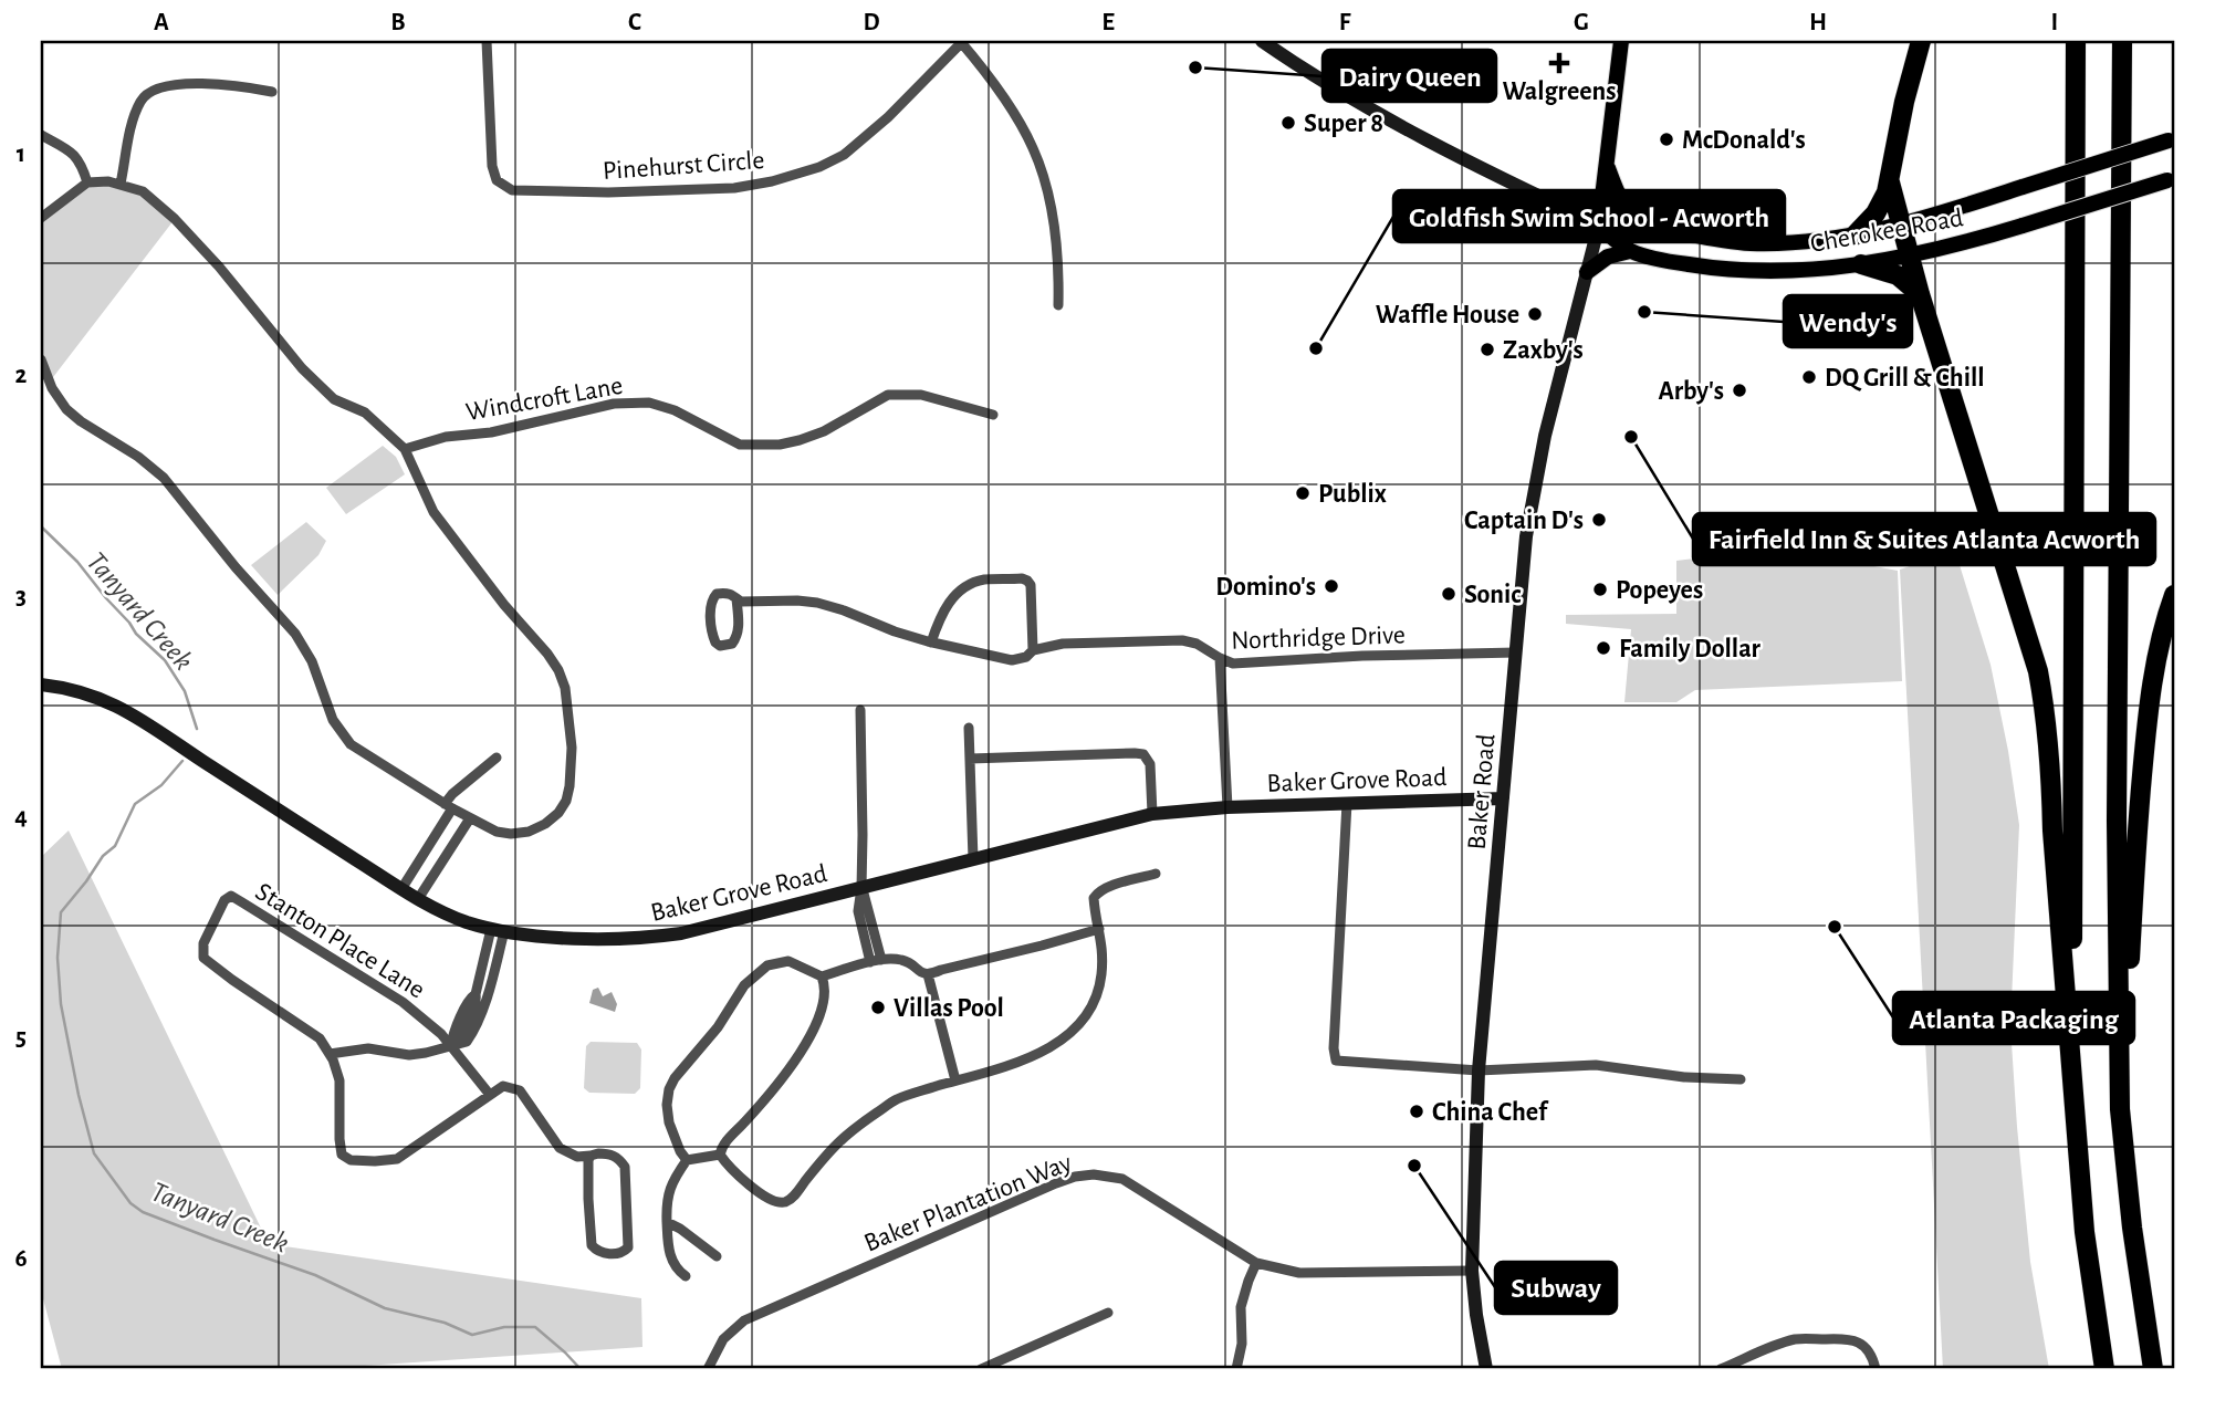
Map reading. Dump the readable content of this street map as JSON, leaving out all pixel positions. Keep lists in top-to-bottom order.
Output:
{
  "streets": {
    "main road": ["Cherokee Road", "Baker Grove Road", "Baker Road"],
    "street": [
      "Pinehurst Circle",
      "Windcroft Lane",
      "Northridge Drive",
      "Stanton Place Lane",
      "Baker Plantation Way"
    ]
  },
  "crossings": [
    ["Cherokee Road", "Baker Road"],
    ["Northridge Drive", "Baker Grove Road"],
    ["Northridge Drive", "Baker Road"],
    ["Baker Grove Road", "Baker Road"]
  ],
  "water": ["Tanyard Creek"],
  "places": {
    "health": ["Walgreens"],
    "other": [
      "Dairy Queen",
      "Super 8",
      "McDonald's",
      "Wendy's",
      "Waffle House",
      "Goldfish Swim School - Acworth",
      "Zaxby's",
      "DQ Grill & Chill",
      "Arby's",
      "Fairfield Inn & Suites Atlanta Acworth",
      "Publix",
      "Captain D's",
      "Domino's",
      "Popeyes",
      "Sonic",
      "Family Dollar",
      "Atlanta Packaging",
      "Villas Pool",
      "China Chef",
      "Subway"
    ]
  },
  "grid": {
    "columns": [
      "A",
      "B",
      "C",
      "D",
      "E",
      "F",
      "G",
      "H",
      "I"
    ],
    "rows": [
      "1",
      "2",
      "3",
      "4",
      "5",
      "6"
    ]
  }
}
